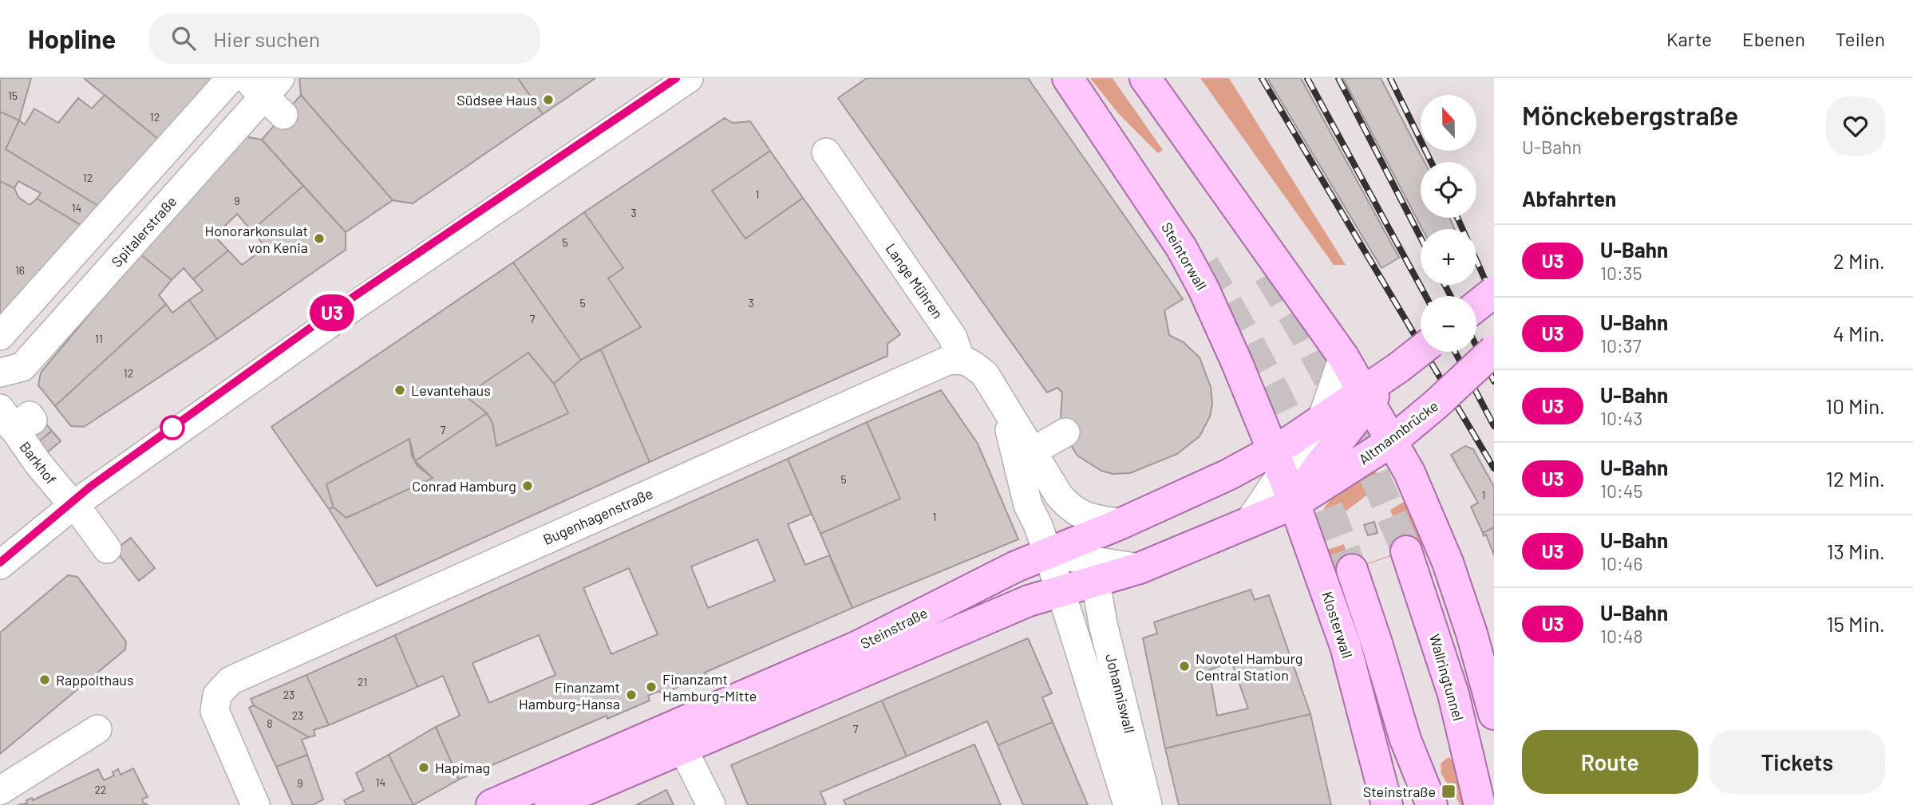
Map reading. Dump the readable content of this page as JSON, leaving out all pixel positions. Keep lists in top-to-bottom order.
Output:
{
  "streets": {
    "main road": [
      "Steintorwall",
      "Altmannbrücke",
      "Klosterwall",
      "Steinstraße",
      "Wallringtunnel"
    ],
    "street": [
      "Spitalerstraße",
      "Lange Mühren",
      "Barkhof",
      "Bugenhagenstraße",
      "Johanniswall"
    ]
  },
  "crossings": [
    ["Steintorwall", "Klosterwall"],
    ["Steintorwall", "Steinstraße"],
    ["Lange Mühren", "Bugenhagenstraße"],
    ["Altmannbrücke", "Klosterwall"],
    ["Altmannbrücke", "Steinstraße"],
    ["Klosterwall", "Steinstraße"],
    ["Steinstraße", "Johanniswall"]
  ],
  "places": {
    "other": [
      "Südsee Haus",
      "Honorarkonsulat von Kenia",
      "Levantehaus",
      "Conrad Hamburg",
      "Novotel Hamburg Central Station",
      "Rappolthaus",
      "Finanzamt Hamburg-Mitte",
      "Finanzamt Hamburg-Hansa",
      "Hapimag"
    ],
    "transit": ["Steinstraße"]
  },
  "lines": ["metro line U3"],
  "house_numbers": [
    "15",
    "12",
    "12",
    "1",
    "9",
    "14",
    "3",
    "5",
    "16",
    "5",
    "3",
    "7",
    "11",
    "12",
    "7",
    "5",
    "1",
    "1",
    "21",
    "23",
    "23",
    "8",
    "7",
    "14",
    "9",
    "22"
  ],
  "north": "top",
  "page": {
    "header": "Hopline",
    "search": "Hier suchen",
    "nav": ["Karte", "Ebenen", "Teilen"],
    "on_map": "U3",
    "heading": [
      ["Mönckebergstraße", "U-Bahn"],
      "Abfahrten"
    ],
    "map_buttons": ["+", "−"],
    "list": [
      {
        "mark": "U3",
        "name": "U-Bahn",
        "note": "10:35",
        "value": "2 Min."
      },
      {
        "mark": "U3",
        "name": "U-Bahn",
        "note": "10:37",
        "value": "4 Min."
      },
      {
        "mark": "U3",
        "name": "U-Bahn",
        "note": "10:43",
        "value": "10 Min."
      },
      {
        "mark": "U3",
        "name": "U-Bahn",
        "note": "10:45",
        "value": "12 Min."
      },
      {
        "mark": "U3",
        "name": "U-Bahn",
        "note": "10:46",
        "value": "13 Min."
      },
      {
        "mark": "U3",
        "name": "U-Bahn",
        "note": "10:48",
        "value": "15 Min."
      }
    ],
    "buttons": ["Route", "Tickets"]
  }
}
